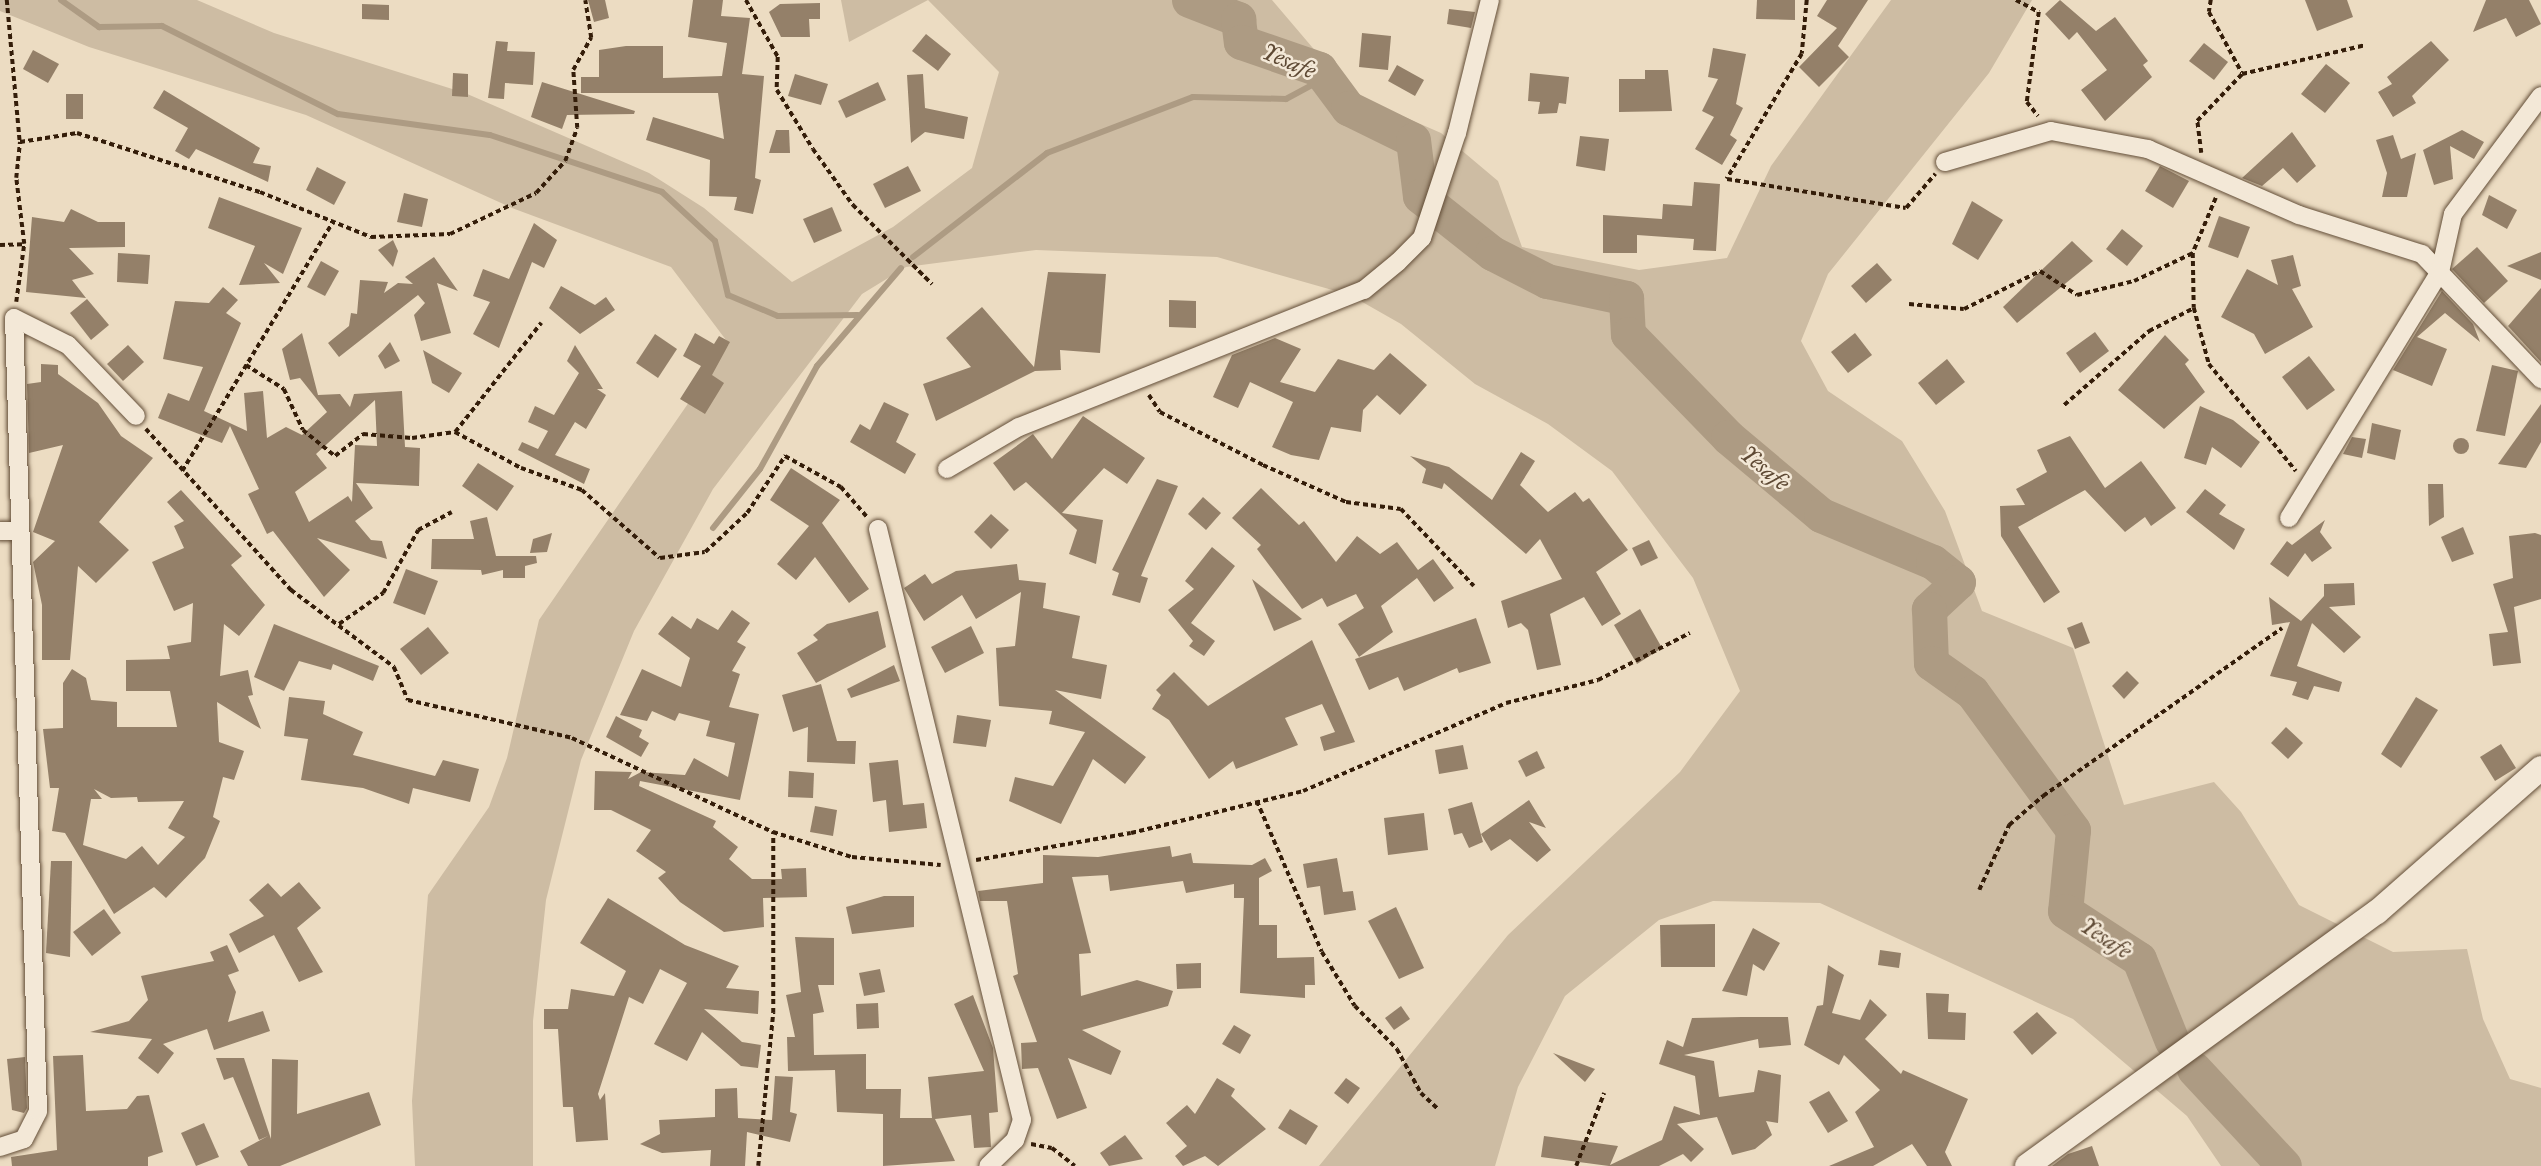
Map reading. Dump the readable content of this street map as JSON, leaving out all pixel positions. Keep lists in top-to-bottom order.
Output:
{
  "water": ["Yesafe"]
}
